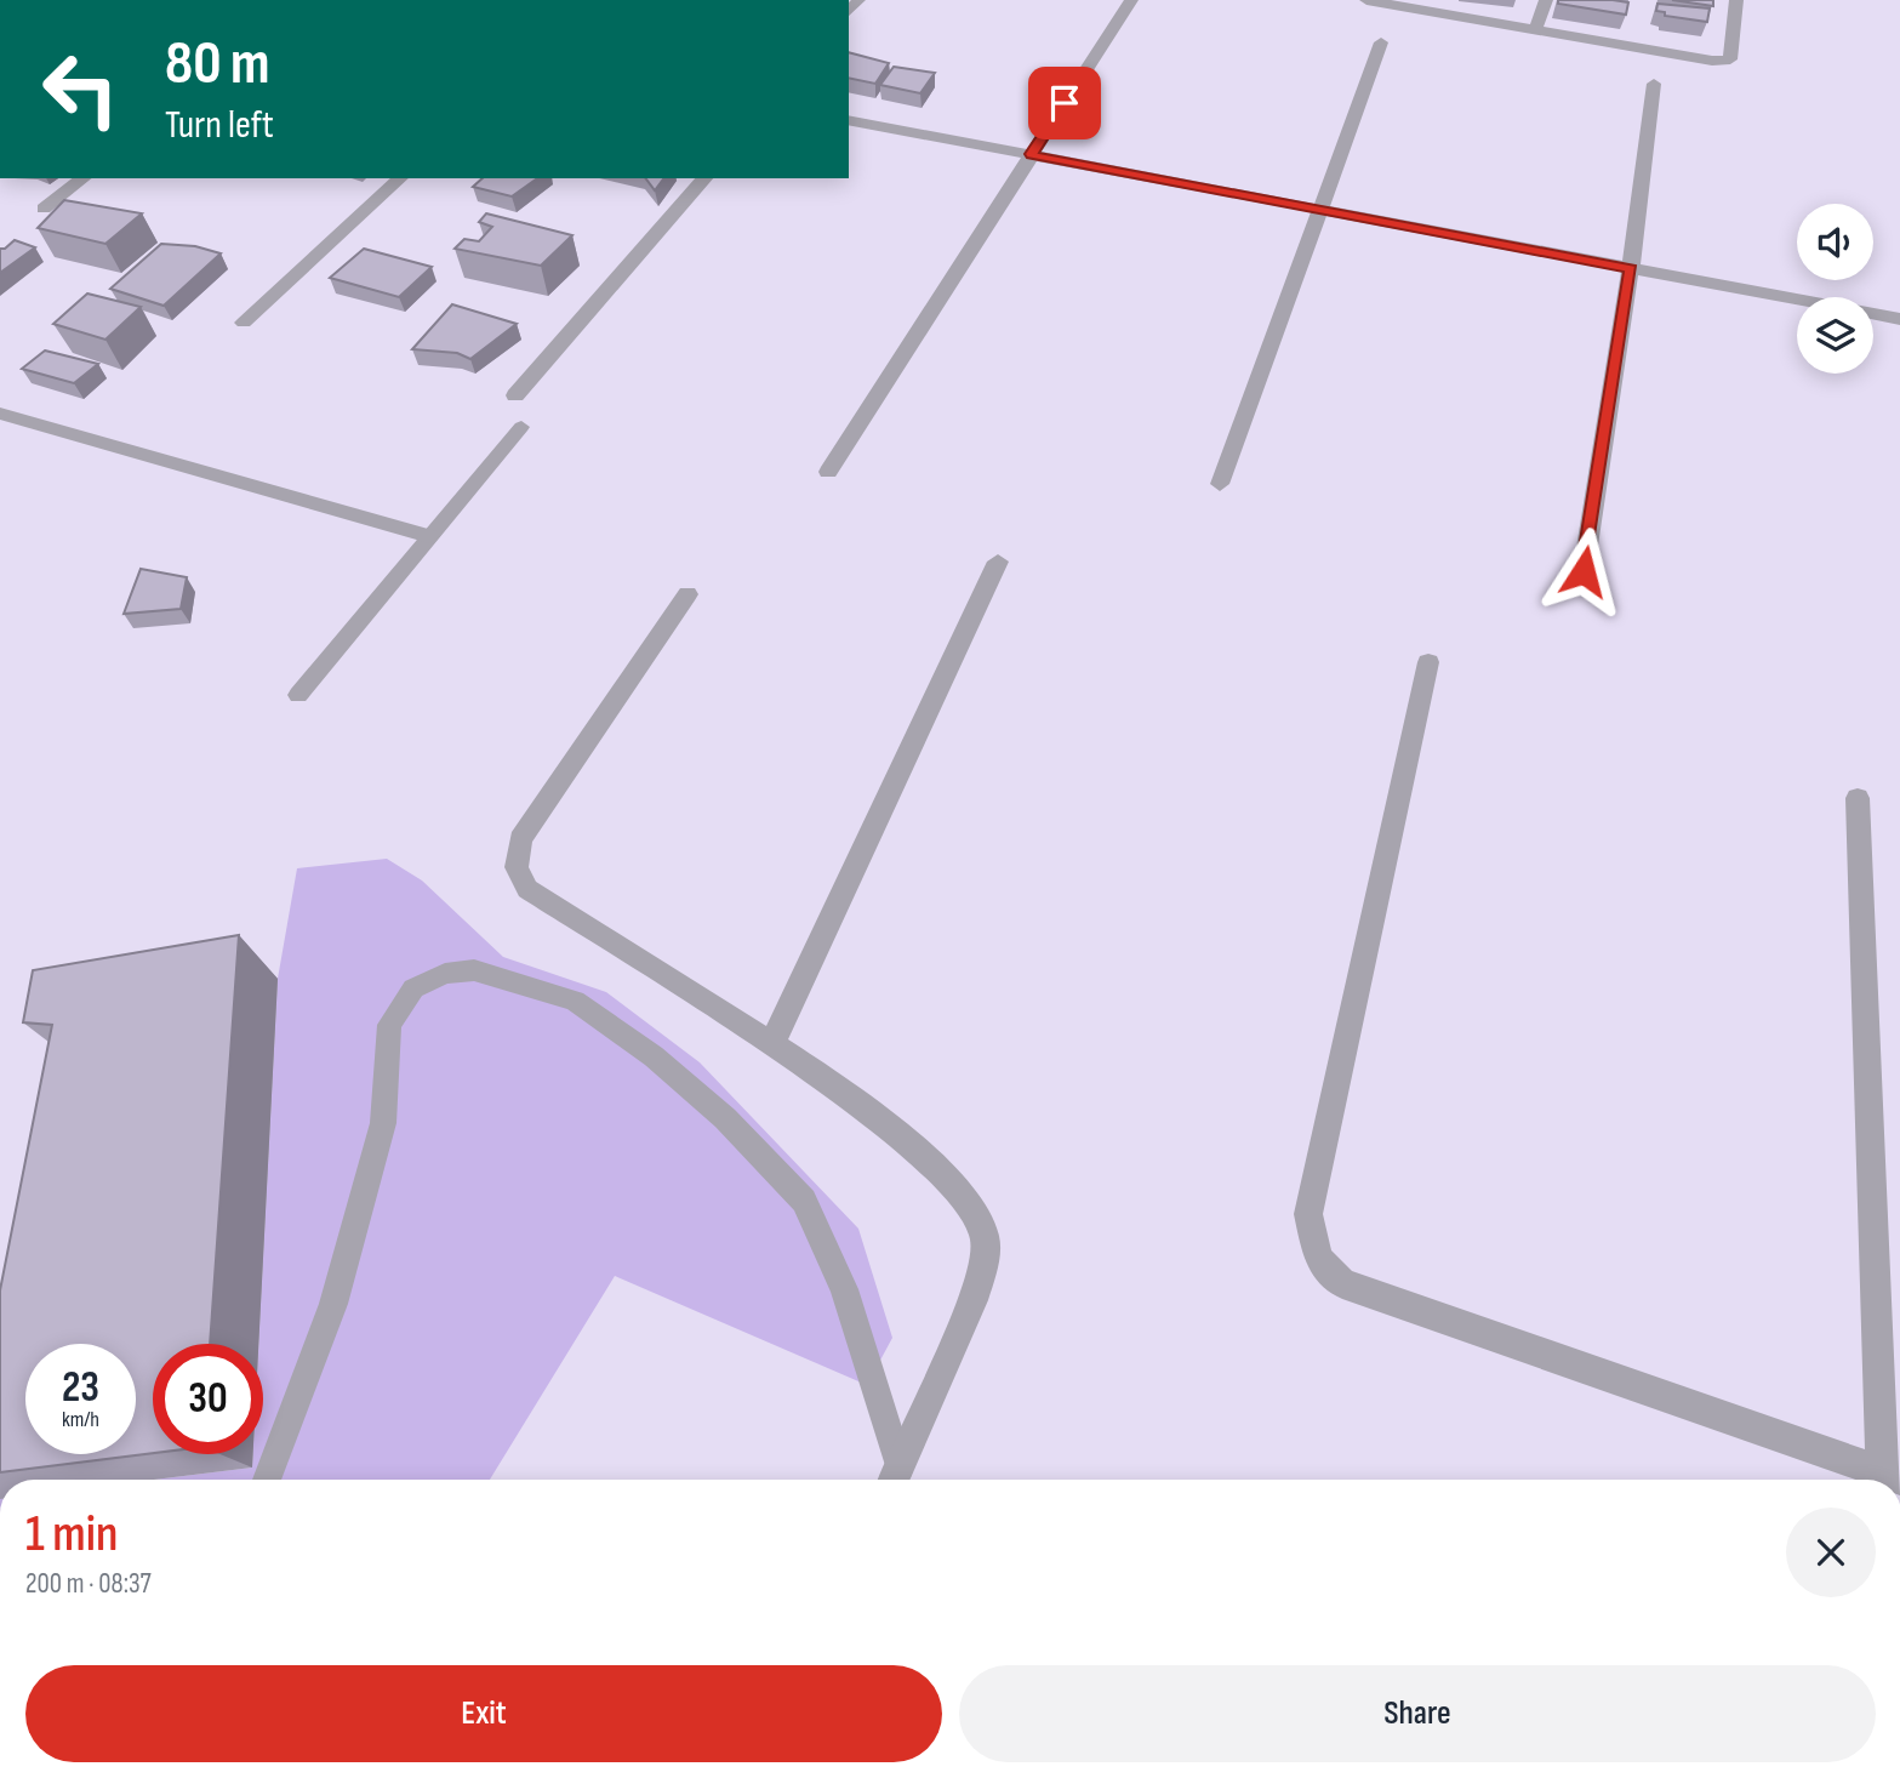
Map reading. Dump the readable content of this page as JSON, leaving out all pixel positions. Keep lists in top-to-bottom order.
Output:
{
  "page": {
    "turn": ["80 m", "Turn left"],
    "speed": "23 km/h",
    "limit": "30",
    "heading": ["1 min", "200 m · 08:37"],
    "buttons": ["Exit", "Share"]
  }
}
